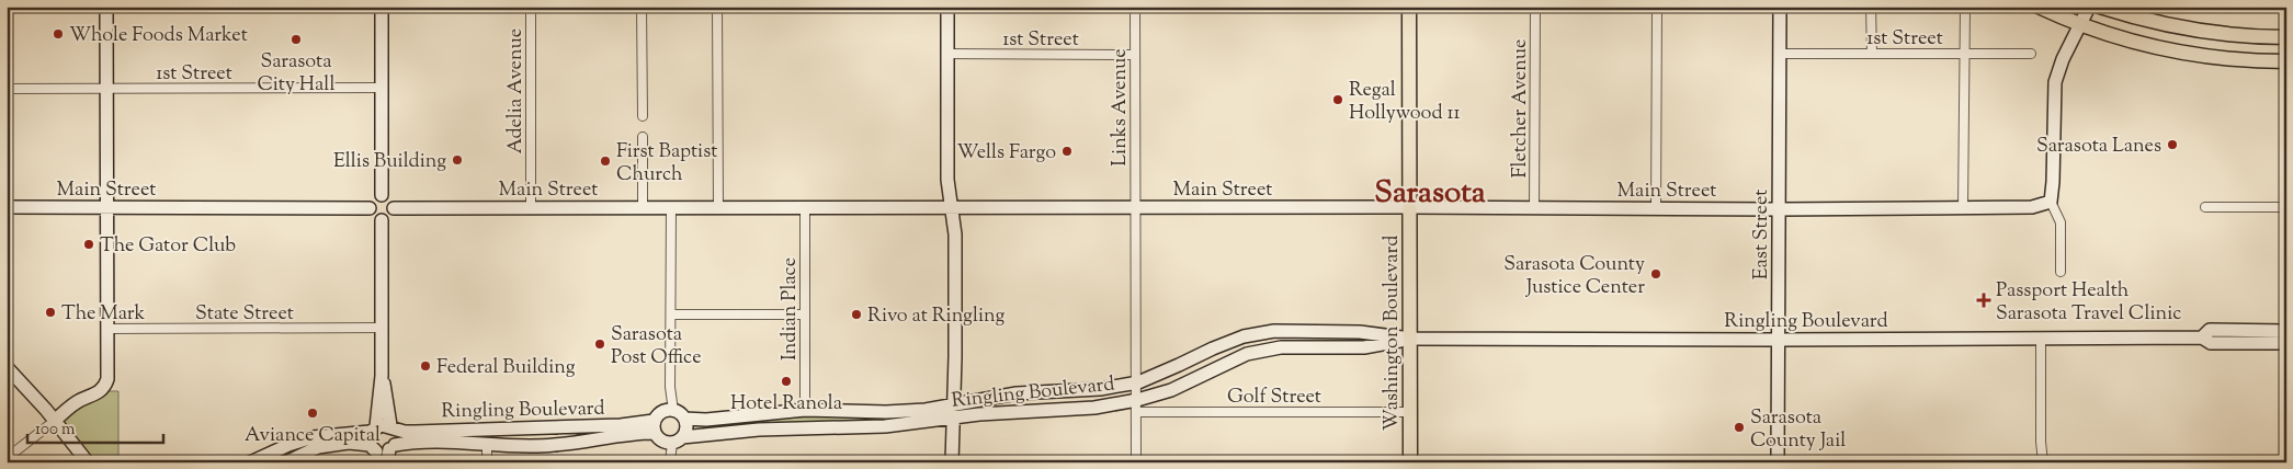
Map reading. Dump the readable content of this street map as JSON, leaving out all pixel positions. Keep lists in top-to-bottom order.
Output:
{
  "streets": {
    "main road": ["Washington Boulevard"],
    "street": [
      "1st Street",
      "Adelia Avenue",
      "Links Avenue",
      "Fletcher Avenue",
      "Main Street",
      "East Street",
      "Indian Place",
      "State Street",
      "Ringling Boulevard",
      "Golf Street"
    ]
  },
  "crossings": [
    ["1st Street", "Links Avenue"],
    ["1st Street", "East Street"],
    ["Adelia Avenue", "Main Street"],
    ["Links Avenue", "Main Street"],
    ["Links Avenue", "Ringling Boulevard"],
    ["Links Avenue", "Golf Street"],
    ["Fletcher Avenue", "Main Street"],
    ["Main Street", "East Street"],
    ["Main Street", "Indian Place"],
    ["Main Street", "Washington Boulevard"],
    ["East Street", "Ringling Boulevard"],
    ["Indian Place", "Ringling Boulevard"],
    ["Ringling Boulevard", "Washington Boulevard"],
    ["Ringling Boulevard", "Golf Street"],
    ["Washington Boulevard", "Golf Street"]
  ],
  "districts": ["Sarasota"],
  "places": {
    "other": [
      "Whole Foods Market",
      "Sarasota City Hall",
      "Regal Hollywood 11",
      "Sarasota Lanes",
      "Wells Fargo",
      "Ellis Building",
      "First Baptist Church",
      "The Gator Club",
      "Sarasota County Justice Center",
      "The Mark",
      "Rivo at Ringling",
      "Sarasota Post Office",
      "Federal Building",
      "Hotel Ranola",
      "Aviance Capital",
      "Sarasota County Jail"
    ],
    "health": ["Passport Health Sarasota Travel Clinic"]
  },
  "scale_bar": "100 m"
}
